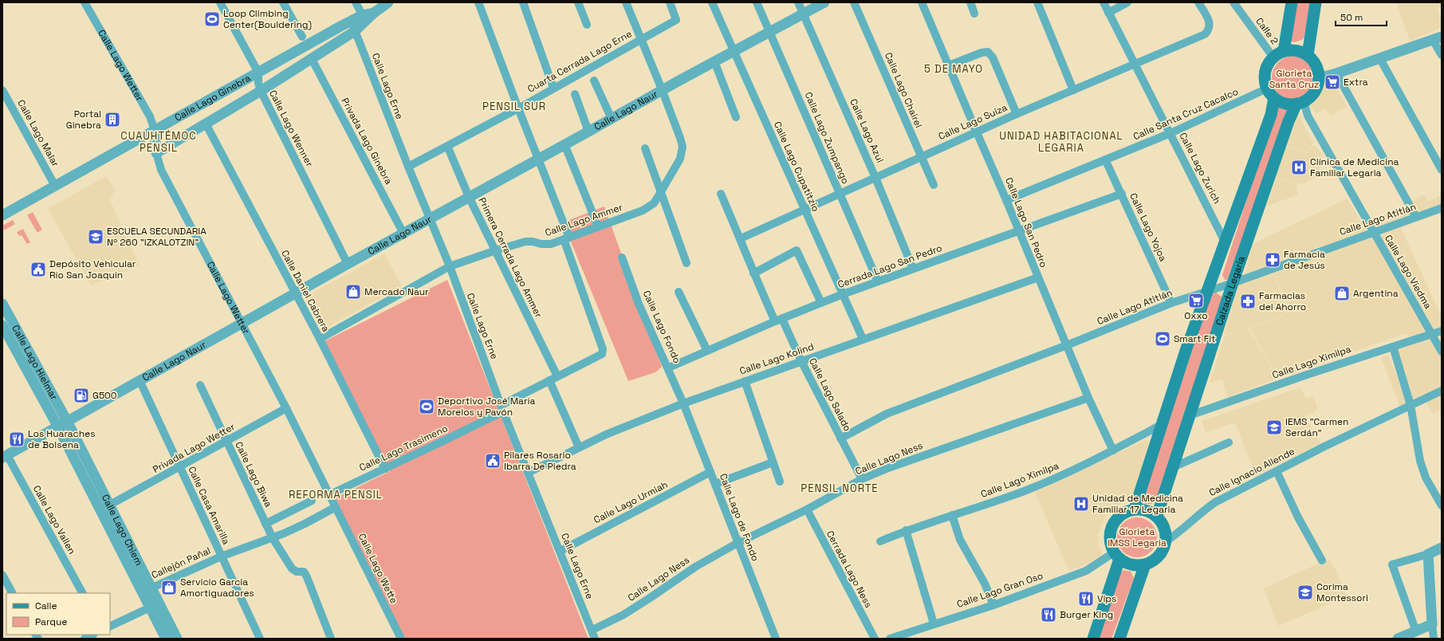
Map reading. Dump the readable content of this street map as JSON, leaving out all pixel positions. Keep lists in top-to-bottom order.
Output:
{
  "streets": {
    "main road": ["Calzada Legaria"],
    "street": [
      "Calle 2",
      "Cuarta Cerrada Lago Erne",
      "Calle Lago Wetter",
      "Calle Lago Erne",
      "Calle Lago Chairel",
      "Calle Lago Ginebra",
      "Calle Lago Naur",
      "Calle Santa Cruz Cacalco",
      "Calle Lago Suiza",
      "Calle Lago Wenner",
      "Calle Lago Azul",
      "Calle Lago Malar",
      "Calle Lago Zumpango",
      "Privada Lago Ginebra",
      "Calle Lago Cupatitzio",
      "Calle Lago Zurich",
      "Calle Lago Atitlán",
      "Calle Lago Ammer",
      "Calle Lago San Pedro",
      "Calle Lago Yojoa",
      "Primera Cerrada Lago Ammer",
      "Cerrada Lago San Pedro",
      "Calle Lago Viedma",
      "Calle Daniel Cabrera",
      "Calle Lago Fondo",
      "Calle Lago Kolind",
      "Calle Lago Hielmar",
      "Calle Lago Ximilpa",
      "Calle Lago Salado",
      "Privada Lago Wetter",
      "Calle Lago Trasimeno",
      "Calle Lago Ness",
      "Calle Ignacio Allende",
      "Calle Lago Biwa",
      "Calle Lago Urmiah",
      "Calle Casa Amarilla",
      "Calle Lago de Fondo",
      "Calle Lago Vallen",
      "Calle Lago Chiem",
      "Callejón Pañal",
      "Calle Lago Wette",
      "Cerrada Lago Ness",
      "Calle Lago Gran Oso"
    ]
  },
  "crossings": [
    ["Calle 2", "Calle Santa Cruz Cacalco"],
    ["Calle 2", "Calle Lago Viedma"],
    ["Calle 2", "Calzada Legaria"],
    ["Cuarta Cerrada Lago Erne", "Calle Lago Erne"],
    ["Cuarta Cerrada Lago Erne", "Primera Cerrada Lago Ammer"],
    ["Calle Lago Wetter", "Calle Lago Ginebra"],
    ["Calle Lago Wetter", "Calle Lago Naur"],
    ["Calle Lago Wetter", "Privada Lago Wetter"],
    ["Calle Lago Wetter", "Calle Lago Trasimeno"],
    ["Calle Lago Wetter", "Calle Lago Wette"],
    ["Calle Lago Erne", "Calle Lago Ginebra"],
    ["Calle Lago Erne", "Calle Lago Naur"],
    ["Calle Lago Erne", "Calle Lago Ammer"],
    ["Calle Lago Erne", "Calle Lago Kolind"],
    ["Calle Lago Erne", "Calle Lago Trasimeno"],
    ["Calle Lago Erne", "Calle Lago Ness"],
    ["Calle Lago Erne", "Calle Lago Urmiah"],
    ["Calle Lago Chairel", "Calle Lago Suiza"],
    ["Calle Lago Ginebra", "Calle Lago Wenner"],
    ["Calle Lago Ginebra", "Calle Lago Malar"],
    ["Calle Lago Ginebra", "Privada Lago Ginebra"],
    ["Calle Lago Ginebra", "Calle Daniel Cabrera"],
    ["Calle Lago Naur", "Calle Lago Wenner"],
    ["Calle Lago Naur", "Calle Lago Azul"],
    ["Calle Lago Naur", "Calle Lago Zumpango"],
    ["Calle Lago Naur", "Privada Lago Ginebra"],
    ["Calle Lago Naur", "Calle Lago Cupatitzio"],
    ["Calle Lago Naur", "Calle Lago Ammer"],
    ["Calle Lago Naur", "Primera Cerrada Lago Ammer"],
    ["Calle Lago Naur", "Calle Daniel Cabrera"],
    ["Calle Lago Naur", "Calle Lago Hielmar"],
    ["Calle Lago Naur", "Calle Casa Amarilla"],
    ["Calle Lago Naur", "Calle Lago Vallen"],
    ["Calle Lago Naur", "Calle Lago Chiem"],
    ["Calle Santa Cruz Cacalco", "Calle Lago Zurich"],
    ["Calle Santa Cruz Cacalco", "Calle Lago San Pedro"],
    ["Calle Santa Cruz Cacalco", "Calle Lago Yojoa"],
    ["Calle Santa Cruz Cacalco", "Calle Lago Viedma"],
    ["Calle Santa Cruz Cacalco", "Calzada Legaria"],
    ["Calle Lago Suiza", "Calle Lago Azul"],
    ["Calle Lago Suiza", "Calle Lago Zumpango"],
    ["Calle Lago Suiza", "Calle Lago Cupatitzio"],
    ["Calle Lago Suiza", "Calle Lago Zurich"],
    ["Calle Lago Suiza", "Calle Lago San Pedro"],
    ["Calle Lago Suiza", "Calle Lago Salado"],
    ["Calle Lago Azul", "Cerrada Lago San Pedro"],
    ["Calle Lago Zumpango", "Cerrada Lago San Pedro"],
    ["Calle Lago Cupatitzio", "Cerrada Lago San Pedro"],
    ["Calle Lago Cupatitzio", "Calle Lago Kolind"],
    ["Calle Lago Atitlán", "Calle Lago San Pedro"],
    ["Calle Lago Atitlán", "Calle Lago Yojoa"],
    ["Calle Lago Atitlán", "Calle Lago Viedma"],
    ["Calle Lago Atitlán", "Calzada Legaria"],
    ["Calle Lago Atitlán", "Calle Lago Salado"],
    ["Calle Lago Ammer", "Primera Cerrada Lago Ammer"],
    ["Calle Lago Ammer", "Calle Daniel Cabrera"],
    ["Calle Lago Ammer", "Calle Lago Trasimeno"],
    ["Calle Lago San Pedro", "Cerrada Lago San Pedro"],
    ["Calle Lago San Pedro", "Calle Lago Kolind"],
    ["Calle Lago San Pedro", "Calle Lago Ximilpa"],
    ["Calle Lago San Pedro", "Calle Lago Ness"],
    ["Calle Lago Yojoa", "Cerrada Lago San Pedro"],
    ["Primera Cerrada Lago Ammer", "Calle Lago Trasimeno"],
    ["Cerrada Lago San Pedro", "Calle Lago Fondo"],
    ["Cerrada Lago San Pedro", "Calle Lago Salado"],
    ["Calle Lago Viedma", "Calzada Legaria"],
    ["Calle Lago Viedma", "Calle Lago Ximilpa"],
    ["Calle Daniel Cabrera", "Calle Lago Trasimeno"],
    ["Calzada Legaria", "Calle Lago Ximilpa"],
    ["Calzada Legaria", "Calle Ignacio Allende"],
    ["Calzada Legaria", "Calle Lago Gran Oso"],
    ["Calle Lago Fondo", "Calle Lago Kolind"],
    ["Calle Lago Fondo", "Calle Lago de Fondo"],
    ["Calle Lago Kolind", "Calle Lago Salado"],
    ["Calle Lago Kolind", "Calle Lago de Fondo"],
    ["Calle Lago Hielmar", "Calle Lago Chiem"],
    ["Calle Lago Salado", "Calle Lago Ness"],
    ["Privada Lago Wetter", "Calle Lago Biwa"],
    ["Privada Lago Wetter", "Calle Casa Amarilla"],
    ["Privada Lago Wetter", "Calle Lago Chiem"],
    ["Calle Lago Ness", "Calle Lago de Fondo"],
    ["Calle Lago Ness", "Cerrada Lago Ness"],
    ["Calle Ignacio Allende", "Calle Lago Gran Oso"],
    ["Calle Lago Biwa", "Callejón Pañal"],
    ["Calle Lago Urmiah", "Calle Lago de Fondo"],
    ["Calle Casa Amarilla", "Callejón Pañal"],
    ["Calle Lago Chiem", "Callejón Pañal"]
  ],
  "districts": [
    "5 DE MAYO",
    "PENSIL SUR",
    "CUAUHTÉMOC PENSIL",
    "UNIDAD HABITACIONAL LEGARIA",
    "PENSIL NORTE",
    "REFORMA PENSIL"
  ],
  "parks": ["Glorieta Santa Cruz", "Glorieta IMSS Legaria"],
  "places": {
    "sports": ["Loop Climbing Center(Bouldering)", "Smart Fit", "Deportivo José María Morelos y Pavón"],
    "supermarket": ["Extra", "Oxxo"],
    "building": ["Portal Ginebra"],
    "hospital": ["Clínica de Medicina Familiar Legaria", "Unidad de Medicina Familiar 17 Legaria"],
    "school or university": ["ESCUELA SECUNDARIA Nº 260 \"IZKALOTZIN\"", "IEMS \"Carmen Serdán\"", "Corima Montessori"],
    "pharmacy": ["Farmacia de Jesús", "Farmacias del Ahorro"],
    "public building": ["Depósito Vehicular Río San Joaquín", "Pilares Rosario Ibarra De Piedra"],
    "shop": ["Mercado Naur", "Argentina", "Servicio Garcia Amortiguadores"],
    "fuel station": ["G500"],
    "restaurant": ["Los Huaraches de Bolsena", "Vips", "Burger King"]
  },
  "legend": ["Calle", "Parque"],
  "scale_bar": "50 m"
}
